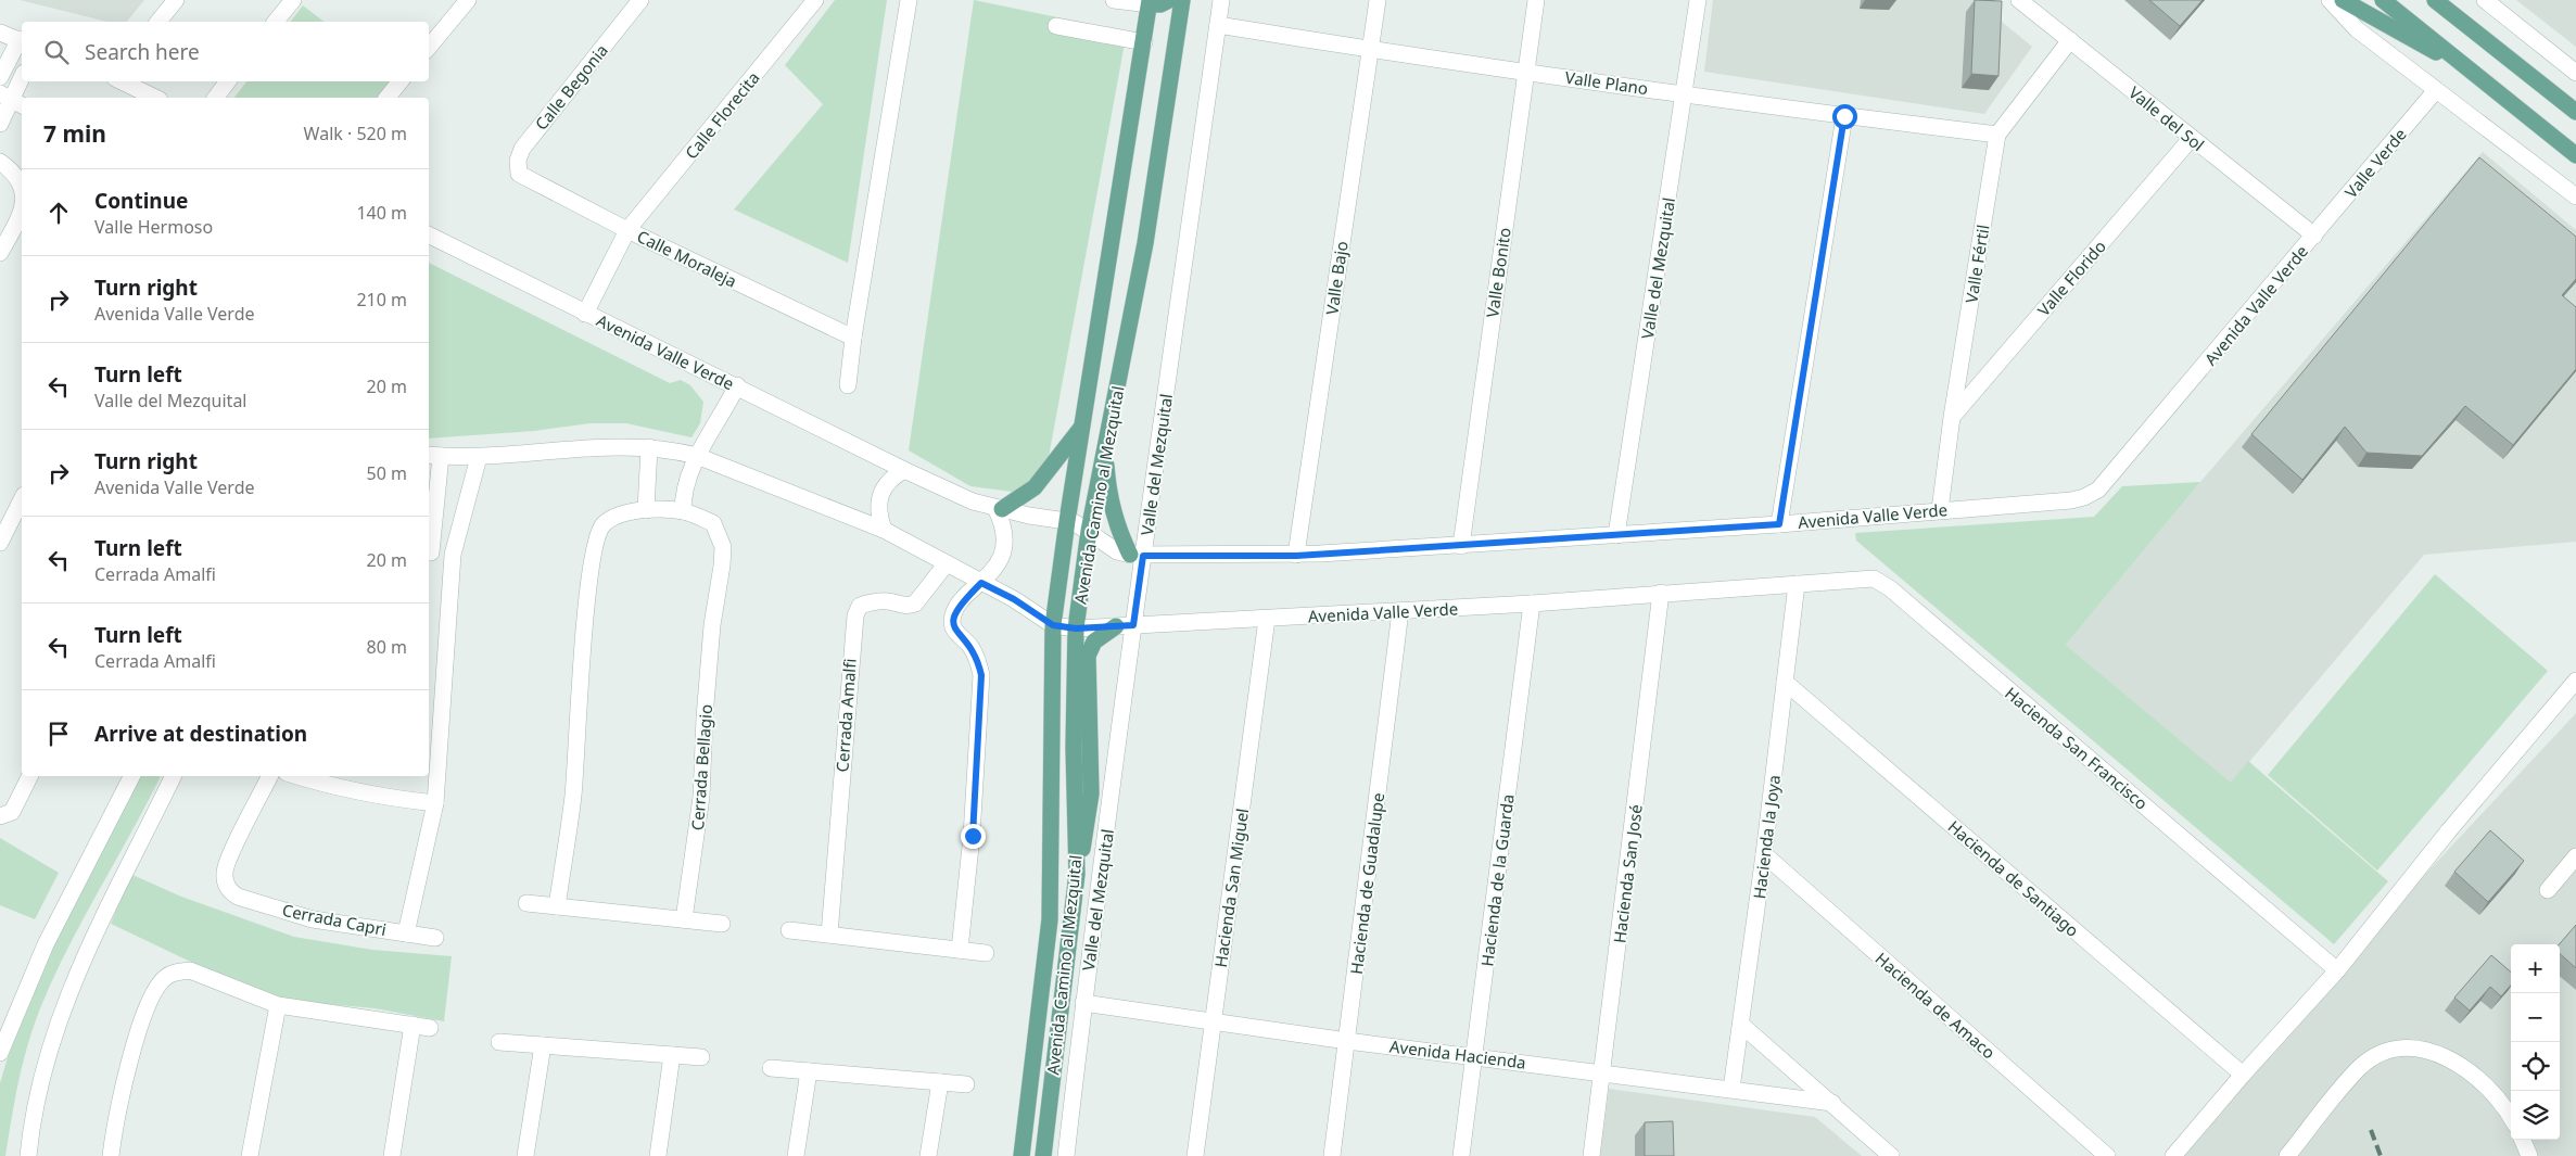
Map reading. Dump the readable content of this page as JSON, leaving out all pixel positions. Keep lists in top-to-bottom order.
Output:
{
  "streets": {
    "main road": ["Avenida Camino al Mezquital"],
    "street": [
      "Valle Plano",
      "Calle Begonia",
      "Calle Florecita",
      "Valle del Sol",
      "Valle Verde",
      "Calle Moraleja",
      "Valle Fértil",
      "Valle del Mezquital",
      "Valle Bonito",
      "Valle Bajo",
      "Valle Florido",
      "Avenida Valle Verde",
      "Cerrada Amalfi",
      "Hacienda San Francisco",
      "Cerrada Bellagio",
      "Hacienda la Joya",
      "Hacienda San José",
      "Hacienda de Santiago",
      "Hacienda de la Guarda",
      "Hacienda de Guadalupe",
      "Hacienda San Miguel",
      "Cerrada Capri",
      "Hacienda de Amaco",
      "Avenida Hacienda"
    ]
  },
  "crossings": [
    ["Valle Plano", "Valle Fértil"],
    ["Valle Plano", "Valle del Mezquital"],
    ["Valle Plano", "Valle Bonito"],
    ["Valle Plano", "Valle Bajo"],
    ["Calle Begonia", "Calle Moraleja"],
    ["Calle Florecita", "Calle Moraleja"],
    ["Calle Florecita", "Avenida Valle Verde"],
    ["Valle del Sol", "Valle Verde"],
    ["Valle del Sol", "Valle Fértil"],
    ["Valle del Sol", "Valle Florido"],
    ["Valle del Sol", "Avenida Valle Verde"],
    ["Valle Verde", "Avenida Valle Verde"],
    ["Valle Fértil", "Valle Florido"],
    ["Valle Fértil", "Avenida Valle Verde"],
    ["Valle del Mezquital", "Avenida Valle Verde"],
    ["Valle del Mezquital", "Avenida Hacienda"],
    ["Valle Bonito", "Avenida Valle Verde"],
    ["Valle Bajo", "Avenida Valle Verde"],
    ["Avenida Valle Verde", "Avenida Camino al Mezquital"],
    ["Avenida Valle Verde", "Cerrada Amalfi"],
    ["Avenida Valle Verde", "Hacienda San Francisco"],
    ["Avenida Valle Verde", "Hacienda la Joya"],
    ["Avenida Valle Verde", "Hacienda San José"],
    ["Avenida Valle Verde", "Hacienda de la Guarda"],
    ["Avenida Valle Verde", "Hacienda de Guadalupe"],
    ["Avenida Valle Verde", "Hacienda San Miguel"],
    ["Avenida Valle Verde", "Cerrada Capri"],
    ["Hacienda San Francisco", "Hacienda la Joya"],
    ["Hacienda la Joya", "Hacienda de Santiago"],
    ["Hacienda la Joya", "Hacienda de Amaco"],
    ["Hacienda la Joya", "Avenida Hacienda"],
    ["Hacienda San José", "Avenida Hacienda"],
    ["Hacienda de la Guarda", "Avenida Hacienda"],
    ["Hacienda de Guadalupe", "Avenida Hacienda"],
    ["Hacienda San Miguel", "Avenida Hacienda"]
  ],
  "page": {
    "search": "Search here",
    "heading": ["7 min", "Walk · 520 m"],
    "list": [
      ["Continue", "Valle Hermoso", "140 m"],
      ["Turn right", "Avenida Valle Verde", "210 m"],
      ["Turn left", "Valle del Mezquital", "20 m"],
      ["Turn right", "Avenida Valle Verde", "50 m"],
      ["Turn left", "Cerrada Amalfi", "20 m"],
      ["Turn left", "Cerrada Amalfi", "80 m"],
      "Arrive at destination"
    ],
    "map_buttons": ["+", "−"]
  }
}
